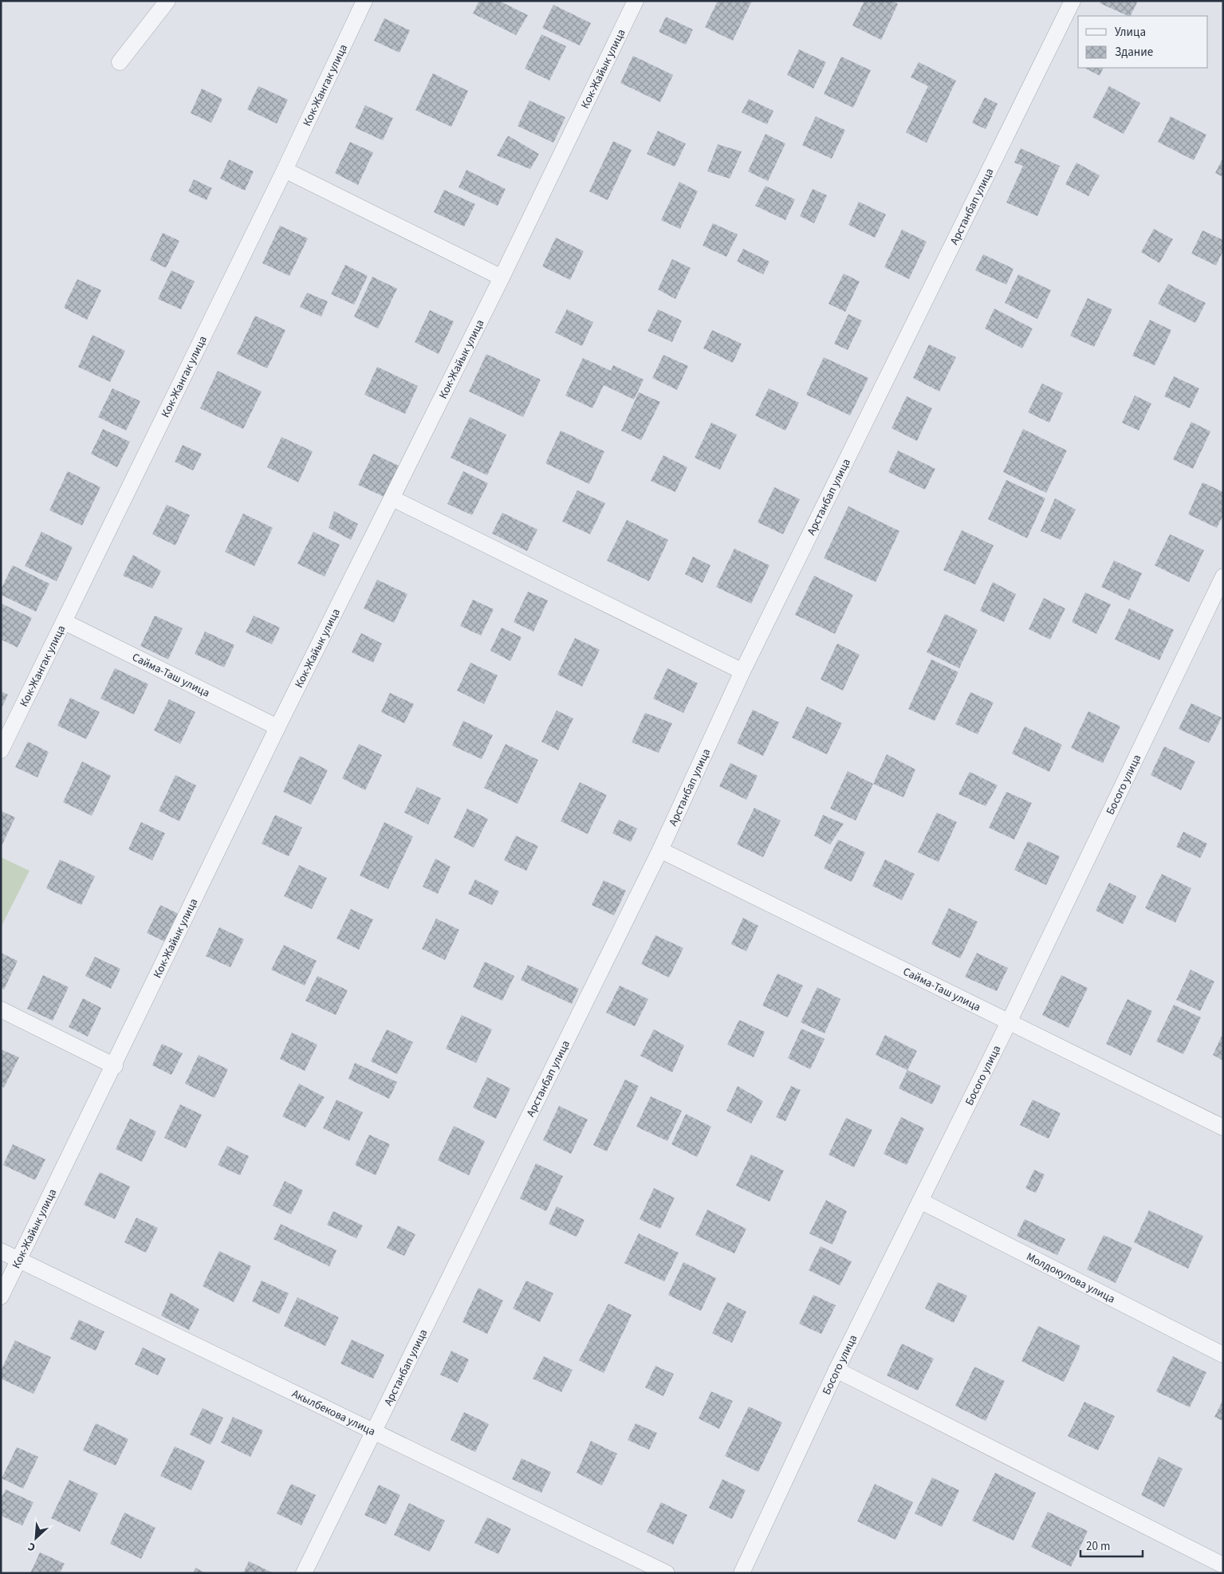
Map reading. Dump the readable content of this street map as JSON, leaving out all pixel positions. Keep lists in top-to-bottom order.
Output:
{
  "streets": {
    "street": [
      "Кок-Жайык улица",
      "Кок-Жангак улица",
      "Арстанбап улица",
      "Сайма-Таш улица",
      "Босого улица",
      "Молдокулова улица",
      "Акылбекова улица"
    ]
  },
  "crossings": [
    ["Кок-Жайык улица", "Сайма-Таш улица"],
    ["Кок-Жайык улица", "Акылбекова улица"],
    ["Кок-Жангак улица", "Сайма-Таш улица"],
    ["Арстанбап улица", "Сайма-Таш улица"],
    ["Арстанбап улица", "Акылбекова улица"],
    ["Сайма-Таш улица", "Босого улица"],
    ["Босого улица", "Молдокулова улица"]
  ],
  "legend": ["Улица", "Здание"],
  "scale_bar": "20 m",
  "north": "bottom left"
}
